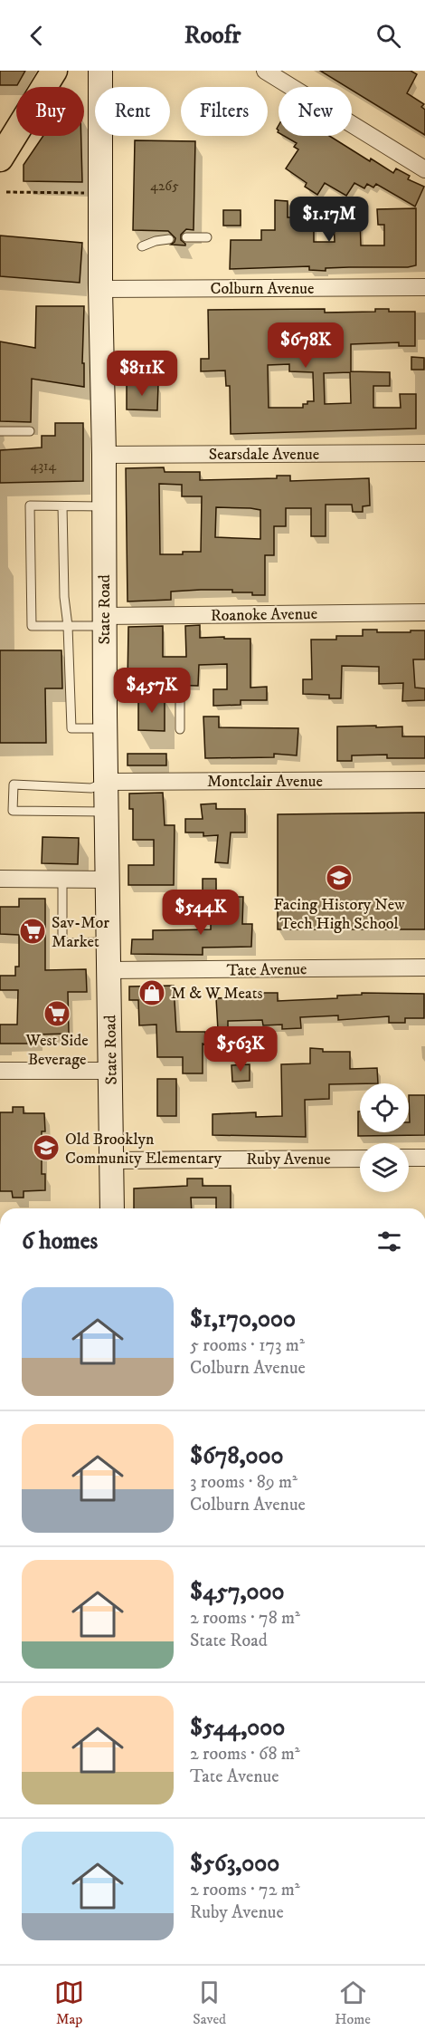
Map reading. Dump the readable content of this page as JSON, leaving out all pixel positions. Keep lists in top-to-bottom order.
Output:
{
  "streets": {
    "main road": ["State Road"],
    "street": [
      "Colburn Avenue",
      "Searsdale Avenue",
      "Roanoke Avenue",
      "Montclair Avenue",
      "Tate Avenue",
      "Ruby Avenue"
    ]
  },
  "crossings": [
    ["Colburn Avenue", "State Road"],
    ["Searsdale Avenue", "State Road"],
    ["State Road", "Roanoke Avenue"],
    ["State Road", "Montclair Avenue"],
    ["State Road", "Tate Avenue"],
    ["State Road", "Ruby Avenue"]
  ],
  "places": {
    "school or university": ["Facing History New Tech High School", "Old Brooklyn Community Elementary"],
    "supermarket": ["Sav-Mor Market", "West Side Beverage"],
    "shop": ["M & W Meats"]
  },
  "house_numbers": ["4265", "4314"],
  "page": {
    "header": "Roofr",
    "chip": [
      "Buy",
      "Rent",
      "Filters",
      "New"
    ],
    "price": [
      "$1.17M",
      "$678K",
      "$811K",
      "$457K",
      "$544K",
      "$563K"
    ],
    "heading": "6 homes",
    "list": [
      {
        "name": "$1,170,000",
        "note": "5 rooms · 173 m² · Colburn Avenue"
      },
      {
        "name": "$678,000",
        "note": "3 rooms · 89 m² · Colburn Avenue"
      },
      {
        "name": "$457,000",
        "note": "2 rooms · 78 m² · State Road"
      },
      {
        "name": "$544,000",
        "note": "2 rooms · 68 m² · Tate Avenue"
      },
      {
        "name": "$563,000",
        "note": "2 rooms · 72 m² · Ruby Avenue"
      }
    ],
    "tabs": ["Map", "Saved", "Home"]
  }
}
